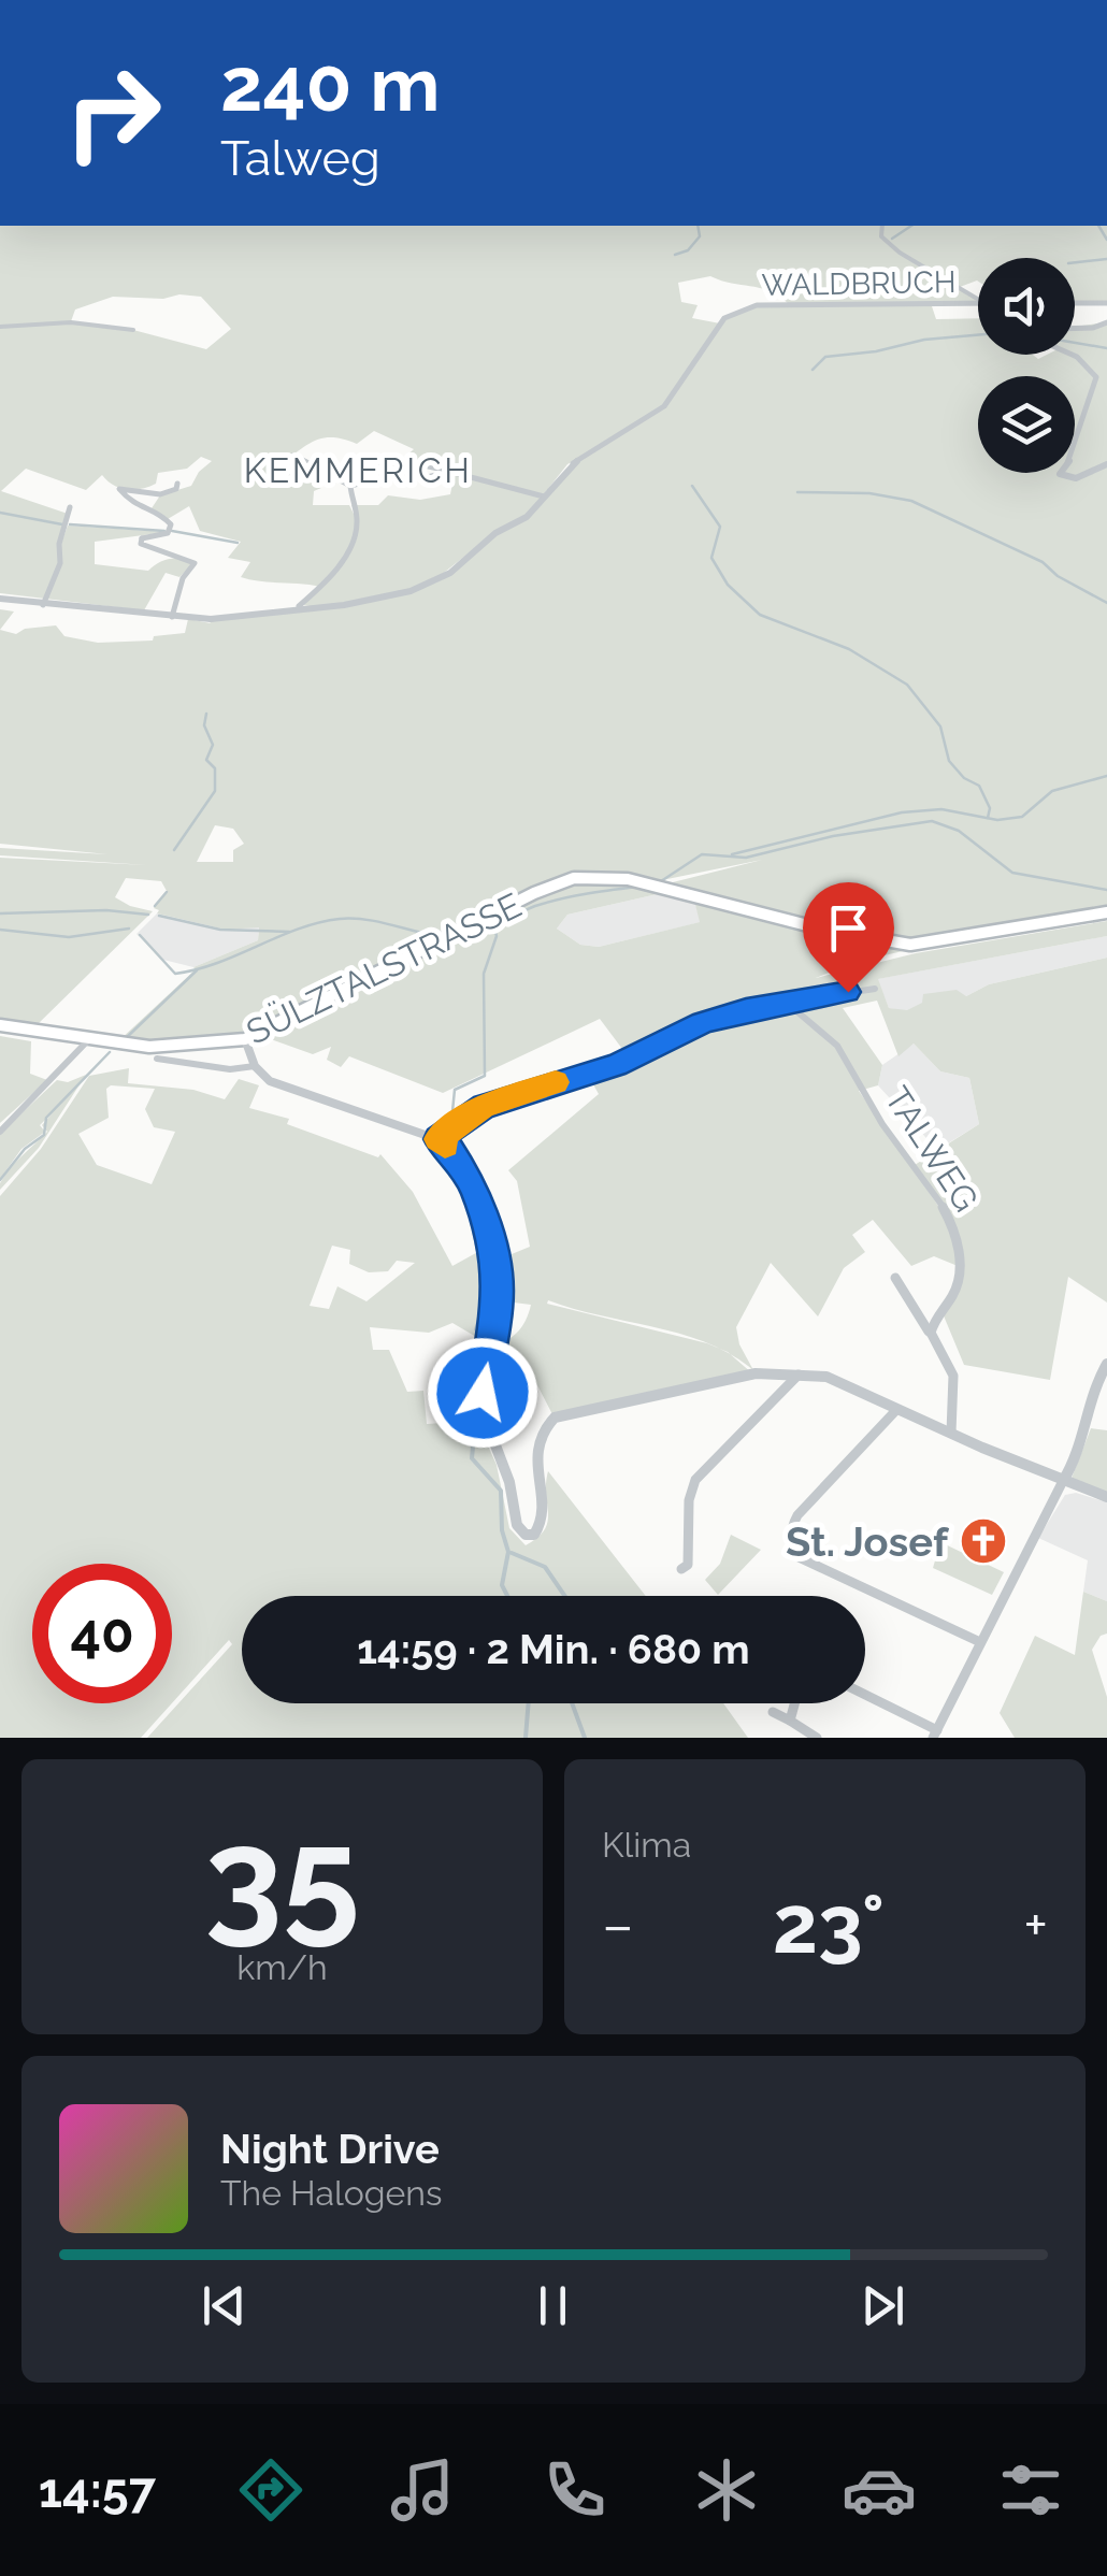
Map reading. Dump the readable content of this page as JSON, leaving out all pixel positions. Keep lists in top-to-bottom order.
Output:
{
  "streets": {
    "main road": ["SÜLZTALSTRASSE"],
    "street": ["WALDBRUCH", "TALWEG"]
  },
  "districts": ["KEMMERICH"],
  "places": {
    "church": ["St. Josef"]
  },
  "page": {
    "turn": ["240 m", "Talweg"],
    "limit": "40",
    "trip": "14:59 · 2 Min. · 680 m",
    "tile": [
      ["35", "km/h"],
      "Klima"
    ],
    "heat": ["−", "23°", "+"],
    "song": ["Night Drive", "The Halogens"],
    "tabs": "14:57"
  }
}
